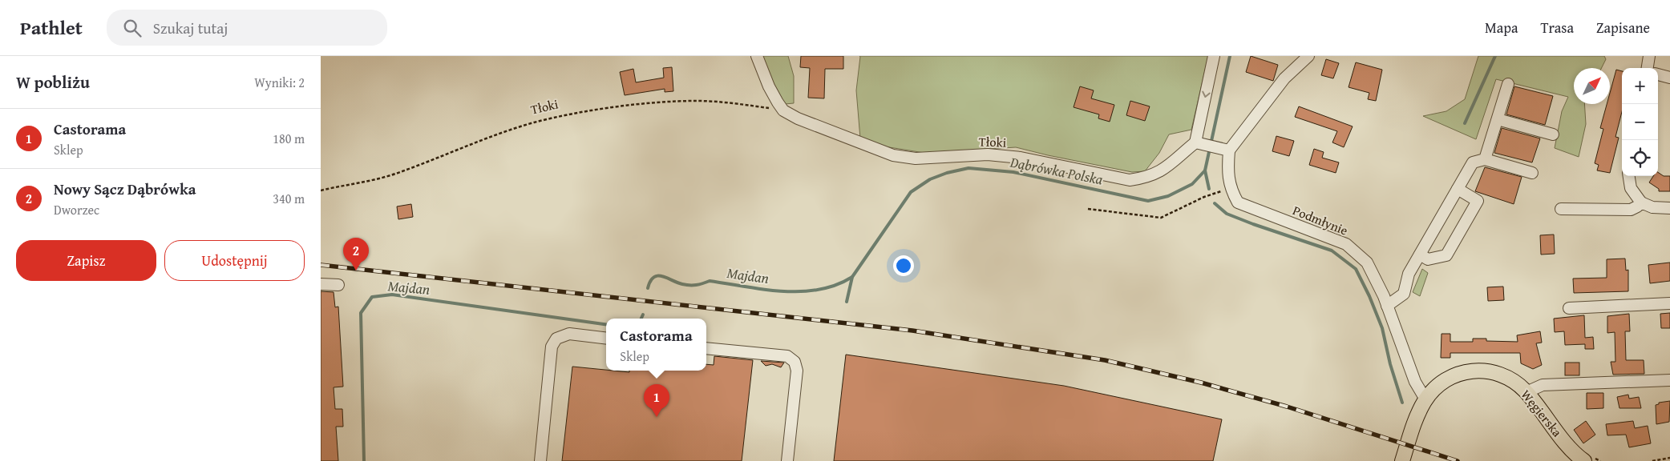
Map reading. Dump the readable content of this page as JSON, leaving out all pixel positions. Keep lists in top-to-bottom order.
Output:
{
  "streets": {
    "main road": ["Węgierska"],
    "street": ["Tłoki", "Podmłynie"]
  },
  "crossings": [
    ["Podmłynie", "Węgierska"]
  ],
  "water": ["Dąbrówka Polska", "Majdan"],
  "north": "top right",
  "page": {
    "header": "Pathlet",
    "search": "Szukaj tutaj",
    "nav": ["Mapa", "Trasa", "Zapisane"],
    "heading": ["W pobliżu", "Wyniki: 2"],
    "map_buttons": ["+", "−"],
    "list": [
      {
        "mark": "1",
        "name": "Castorama",
        "note": "Sklep",
        "value": "180 m"
      },
      {
        "mark": "2",
        "name": "Nowy Sącz Dąbrówka",
        "note": "Dworzec",
        "value": "340 m"
      }
    ],
    "buttons": ["Zapisz", "Udostępnij"],
    "pins": ["2", "1"],
    "popup": ["Castorama", "Sklep"]
  }
}
